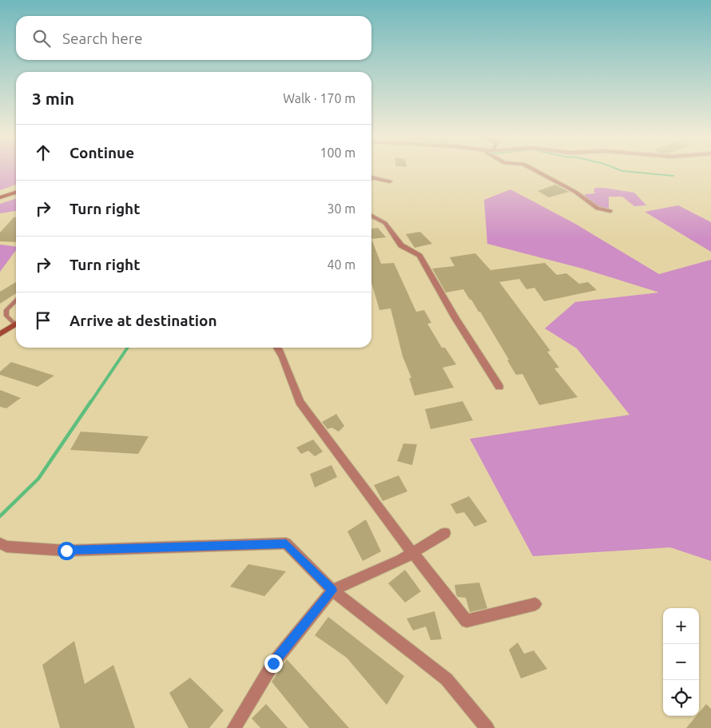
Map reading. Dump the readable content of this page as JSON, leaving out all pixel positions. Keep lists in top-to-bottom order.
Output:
{
  "page": {
    "search": "Search here",
    "heading": ["3 min", "Walk · 170 m"],
    "list": [
      ["Continue", "100 m"],
      ["Turn right", "30 m"],
      ["Turn right", "40 m"],
      "Arrive at destination"
    ],
    "map_buttons": ["+", "−"]
  }
}
